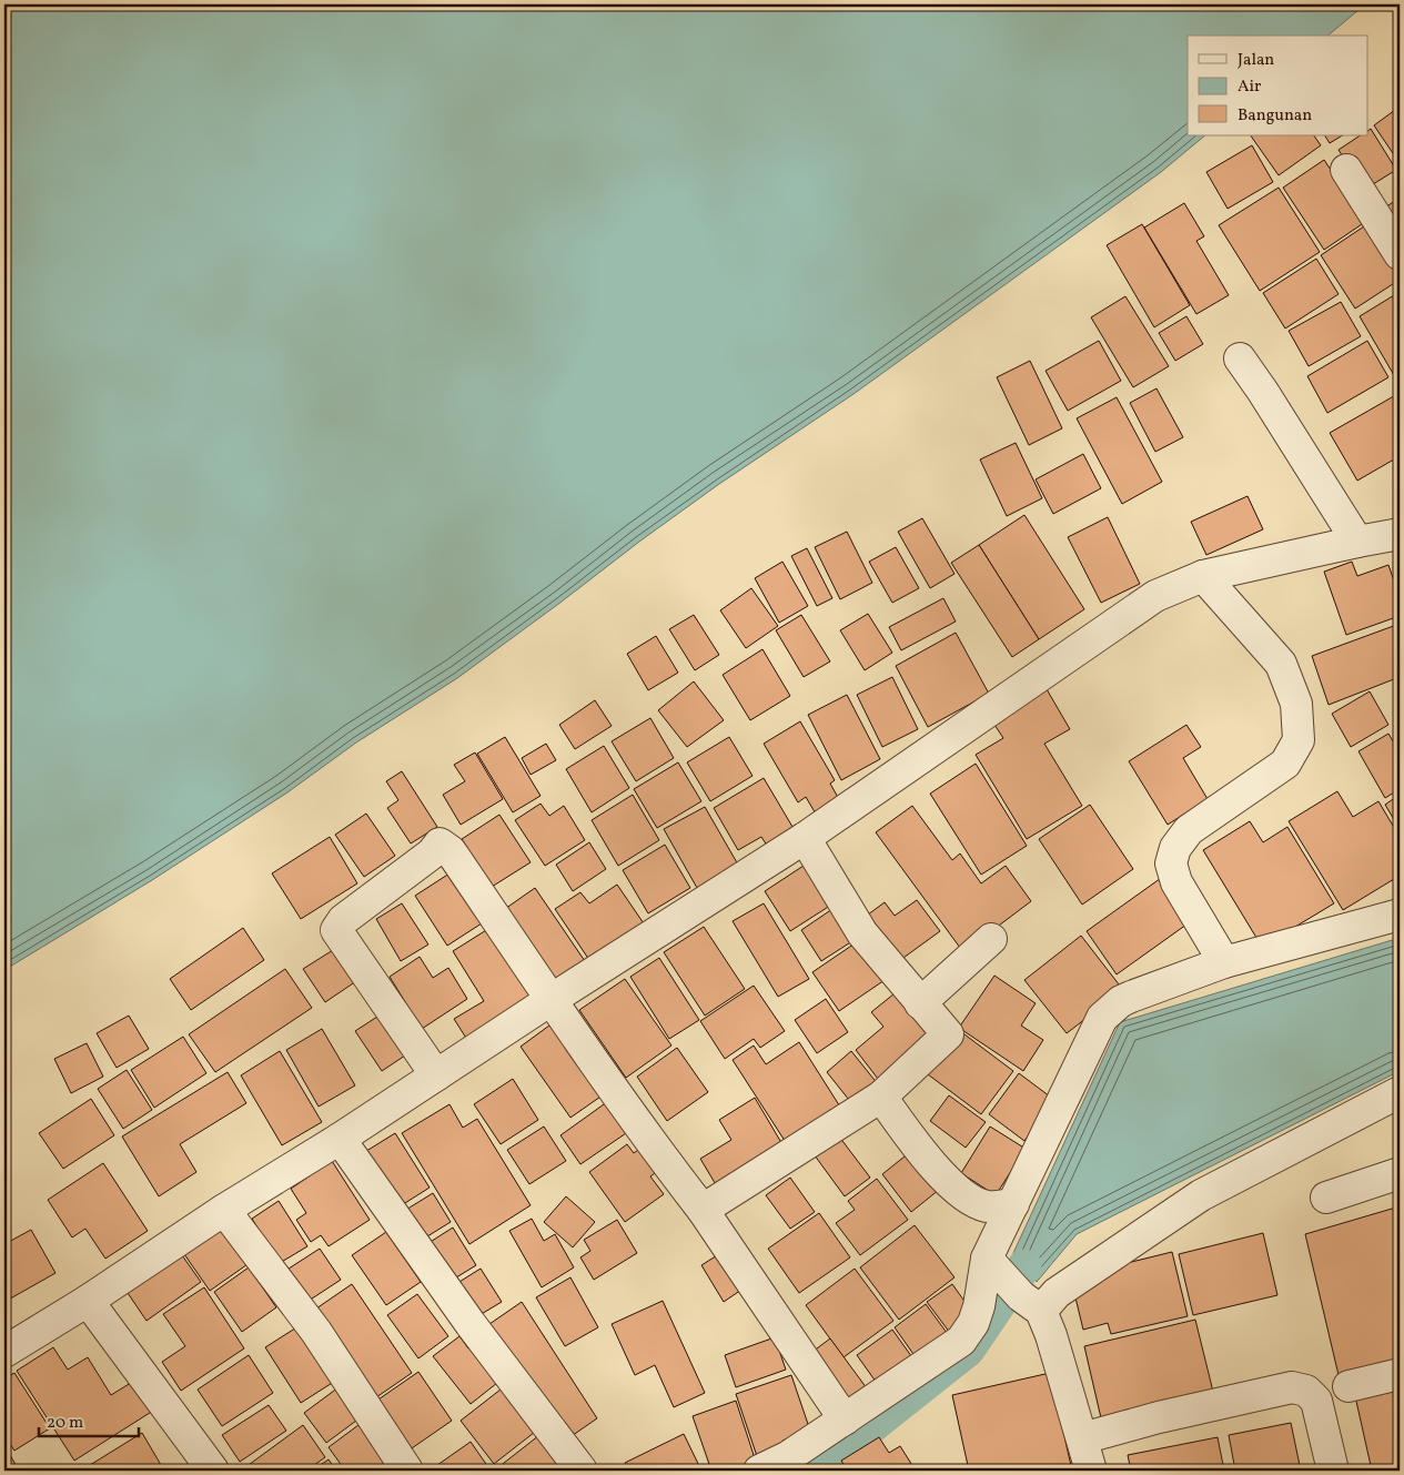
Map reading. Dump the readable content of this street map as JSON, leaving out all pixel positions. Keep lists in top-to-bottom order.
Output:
{
  "legend": ["Jalan", "Air", "Bangunan"],
  "scale_bar": "20 m"
}
